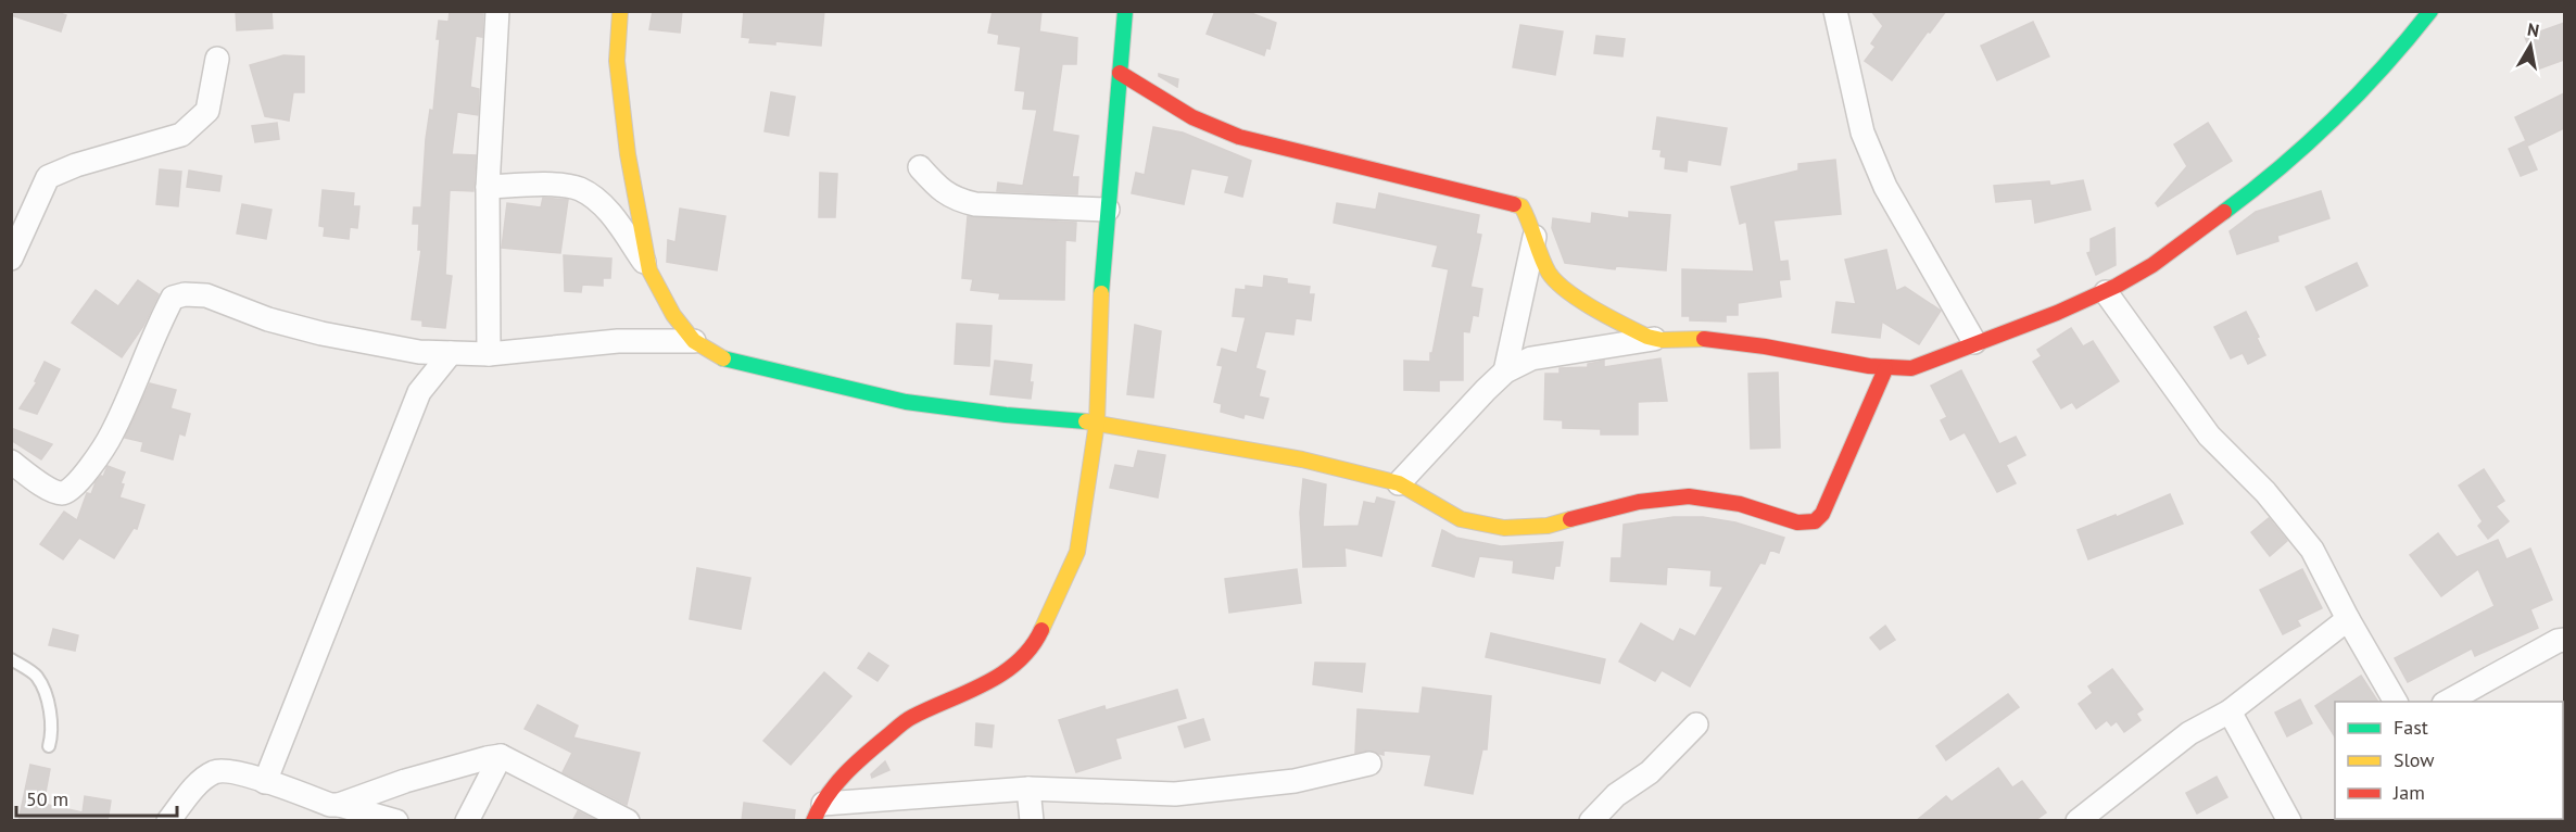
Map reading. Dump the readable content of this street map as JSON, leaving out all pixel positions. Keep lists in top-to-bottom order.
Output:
{
  "legend": ["Fast", "Slow", "Jam"],
  "scale_bar": "50 m",
  "north": "top"
}
